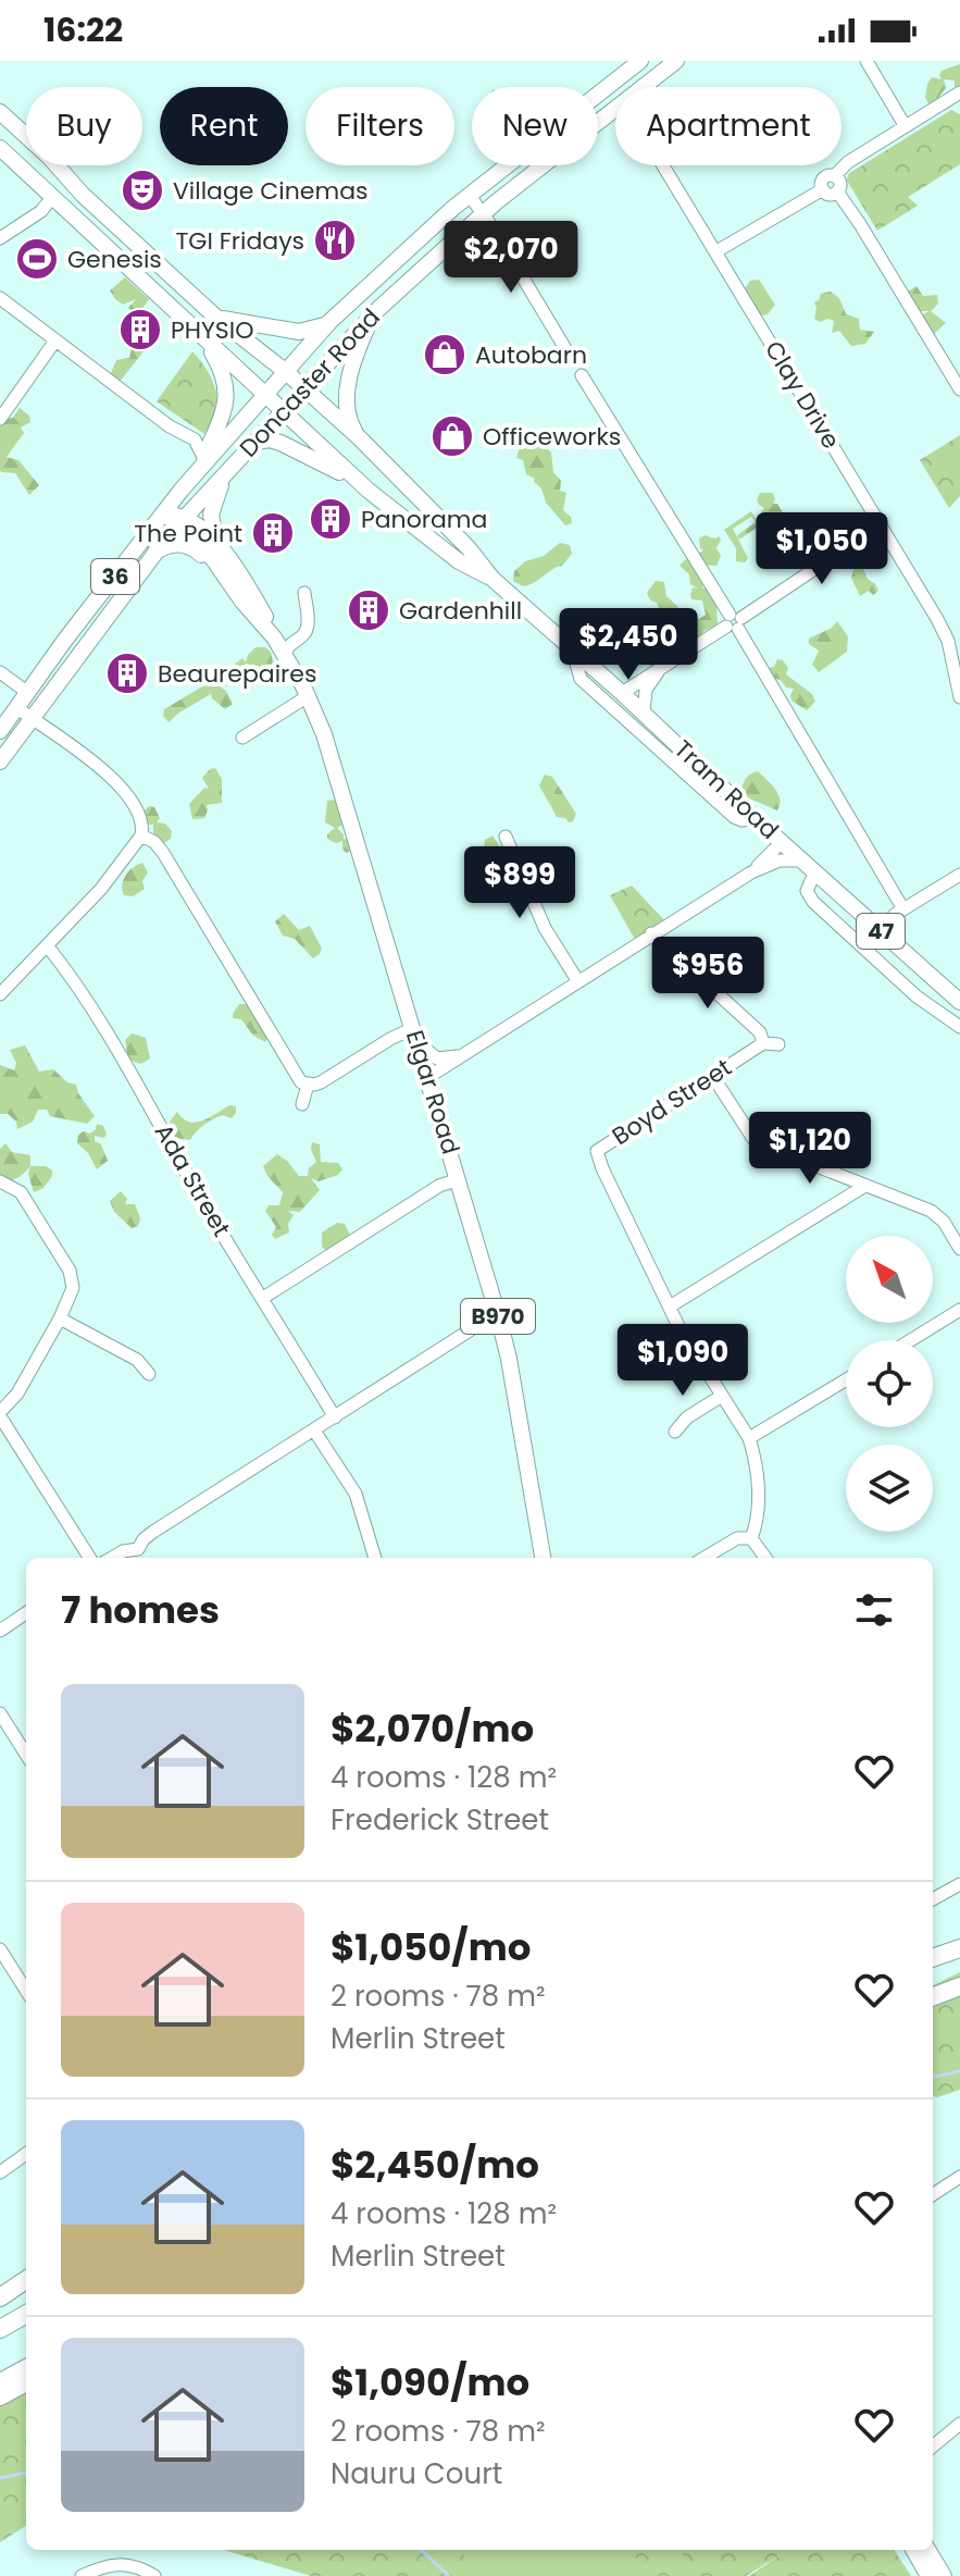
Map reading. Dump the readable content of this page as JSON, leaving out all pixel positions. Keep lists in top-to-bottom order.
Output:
{
  "streets": {
    "main road": [
      "Doncaster Road",
      "36",
      "Tram Road",
      "47",
      "Elgar Road",
      "B970"
    ],
    "street": ["Clay Drive", "Boyd Street", "Ada Street"]
  },
  "crossings": [
    ["Doncaster Road", "Tram Road"],
    ["Doncaster Road", "47"],
    ["Doncaster Road", "Elgar Road"],
    ["Tram Road", "47"]
  ],
  "places": {
    "theatre": ["Village Cinemas"],
    "restaurant": ["TGI Fridays"],
    "sports": ["Genesis"],
    "building": [
      "PHYSIO",
      "Panorama",
      "The Point",
      "Gardenhill",
      "Beaurepaires"
    ],
    "shop": ["Autobarn", "Officeworks"]
  },
  "north": "top left",
  "page": {
    "status": "16:22",
    "chip": [
      "Buy",
      "Rent",
      "Filters",
      "New",
      "Apartment"
    ],
    "price": [
      "$2,070",
      "$1,050",
      "$2,450",
      "$899",
      "$956",
      "$1,120",
      "$1,090"
    ],
    "heading": "7 homes",
    "list": [
      {
        "name": "$2,070/mo",
        "note": "4 rooms · 128 m² · Frederick Street"
      },
      {
        "name": "$1,050/mo",
        "note": "2 rooms · 78 m² · Merlin Street"
      },
      {
        "name": "$2,450/mo",
        "note": "4 rooms · 128 m² · Merlin Street"
      },
      {
        "name": "$1,090/mo",
        "note": "2 rooms · 78 m² · Nauru Court"
      }
    ]
  }
}
